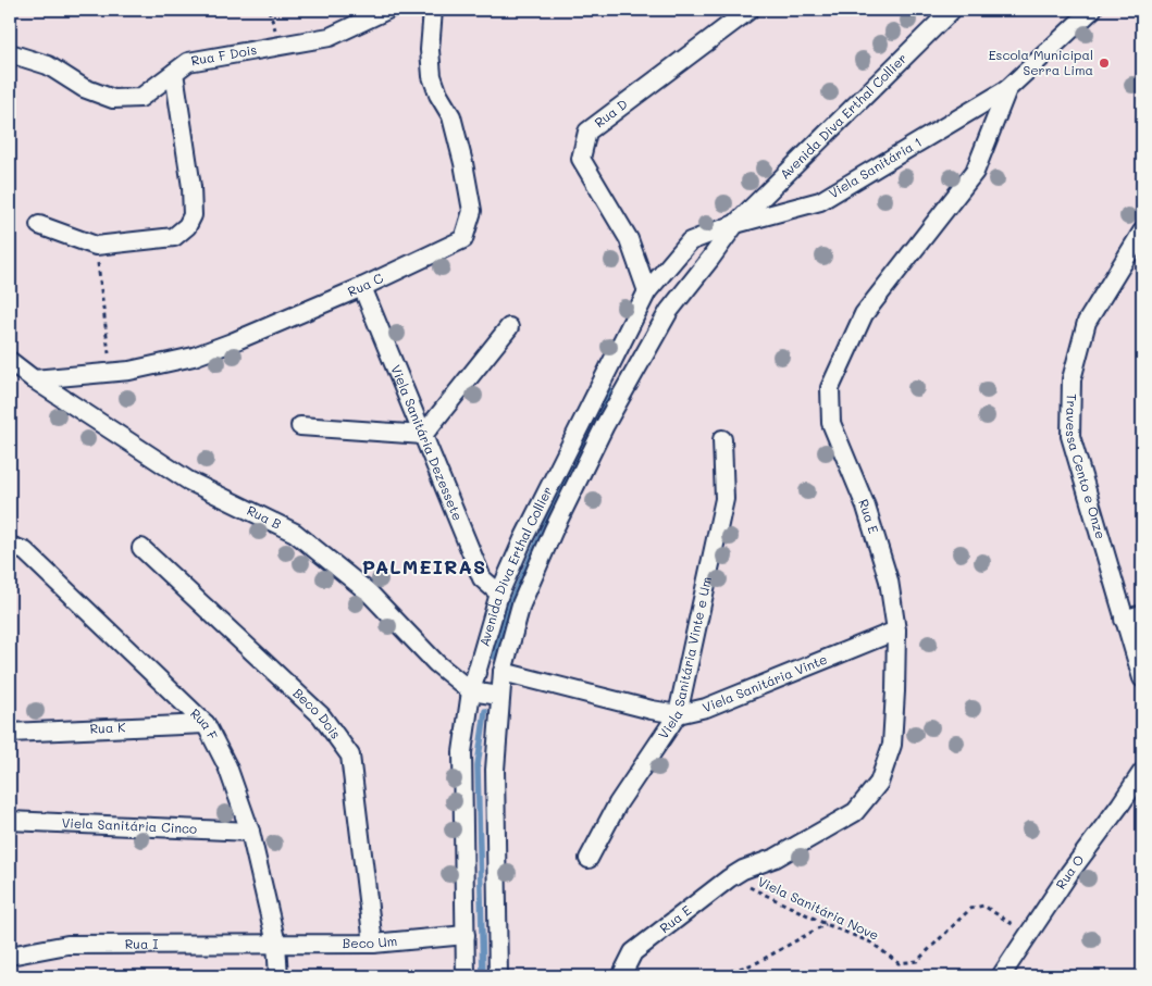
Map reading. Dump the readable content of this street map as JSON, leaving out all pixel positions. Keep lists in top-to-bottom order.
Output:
{
  "streets": {
    "street": [
      "Rua F Dois",
      "Rua D",
      "Avenida Diva Erthal Collier",
      "Viela Sanitária 1",
      "Rua C",
      "Viela Sanitária Dezessete",
      "Travessa Cento e Onze",
      "Rua E",
      "Rua B",
      "Viela Sanitária Vinte e Um",
      "Viela Sanitária Vinte",
      "Beco Dois",
      "Rua F",
      "Rua K",
      "Viela Sanitária Cinco",
      "Rua O",
      "Beco Um",
      "Rua I"
    ],
    "path": ["Viela Sanitária Nove"]
  },
  "crossings": [
    ["Rua D", "Avenida Diva Erthal Collier"],
    ["Avenida Diva Erthal Collier", "Viela Sanitária 1"],
    ["Avenida Diva Erthal Collier", "Viela Sanitária Dezessete"],
    ["Avenida Diva Erthal Collier", "Rua B"],
    ["Avenida Diva Erthal Collier", "Viela Sanitária Vinte"],
    ["Avenida Diva Erthal Collier", "Beco Um"],
    ["Viela Sanitária 1", "Rua E"],
    ["Rua C", "Viela Sanitária Dezessete"],
    ["Rua C", "Rua B"],
    ["Rua E", "Viela Sanitária Vinte"],
    ["Rua E", "Viela Sanitária Nove"],
    ["Viela Sanitária Vinte e Um", "Viela Sanitária Vinte"],
    ["Beco Dois", "Beco Um"],
    ["Rua F", "Rua K"],
    ["Rua F", "Viela Sanitária Cinco"],
    ["Rua F", "Beco Um"],
    ["Rua F", "Rua I"],
    ["Rua O", "Viela Sanitária Nove"],
    ["Beco Um", "Rua I"]
  ],
  "districts": ["PALMEIRAS"],
  "places": ["Escola Municipal Serra Lima"]
}
